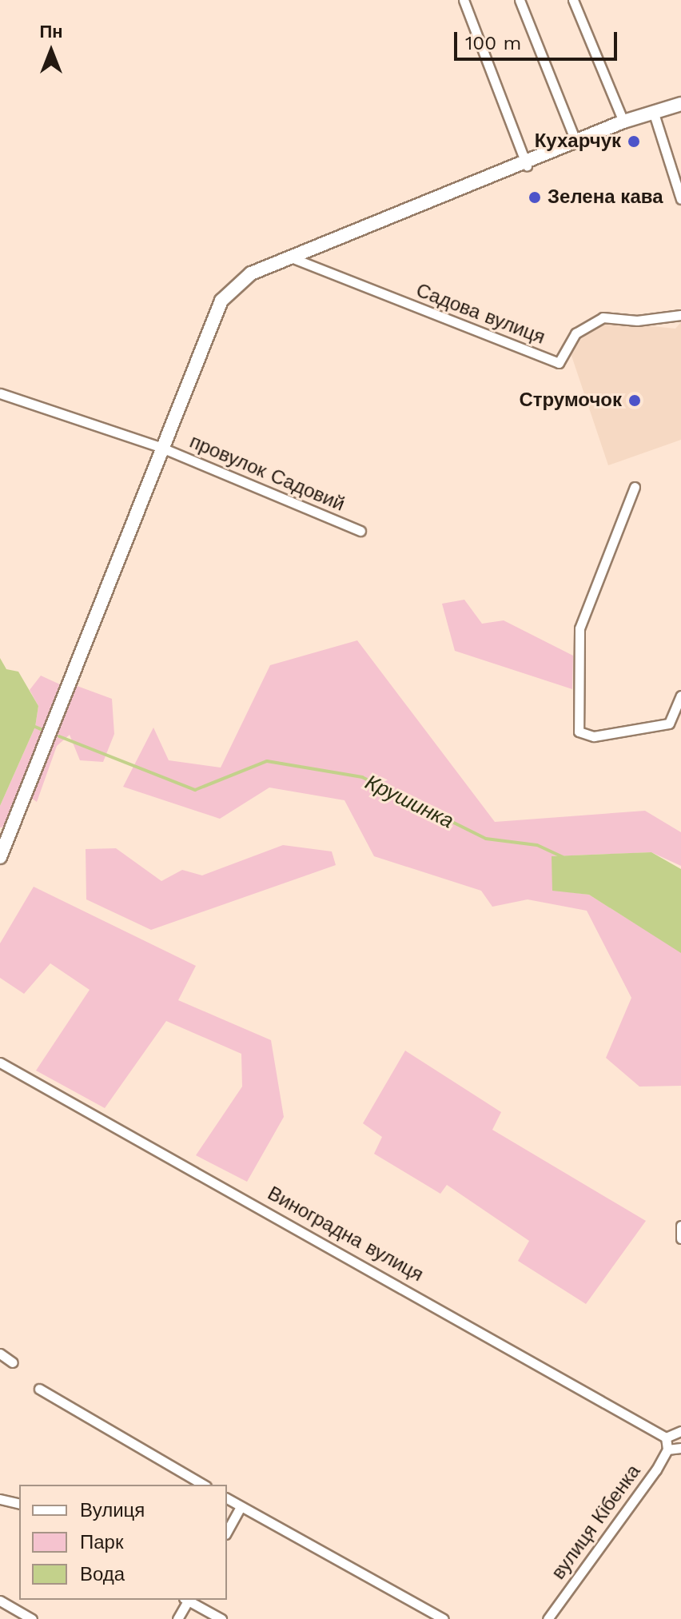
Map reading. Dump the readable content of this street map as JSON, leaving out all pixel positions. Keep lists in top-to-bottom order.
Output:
{
  "streets": {
    "street": [
      "Садова вулиця",
      "провулок Садовий",
      "Виноградна вулиця",
      "вулиця Кібенка"
    ]
  },
  "crossings": [
    ["Виноградна вулиця", "вулиця Кібенка"]
  ],
  "water": ["Крушинка"],
  "places": ["Кухарчук", "Зелена кава", "Струмочок"],
  "legend": ["Вулиця", "Парк", "Вода"],
  "scale_bar": "100 m",
  "north": "top"
}
